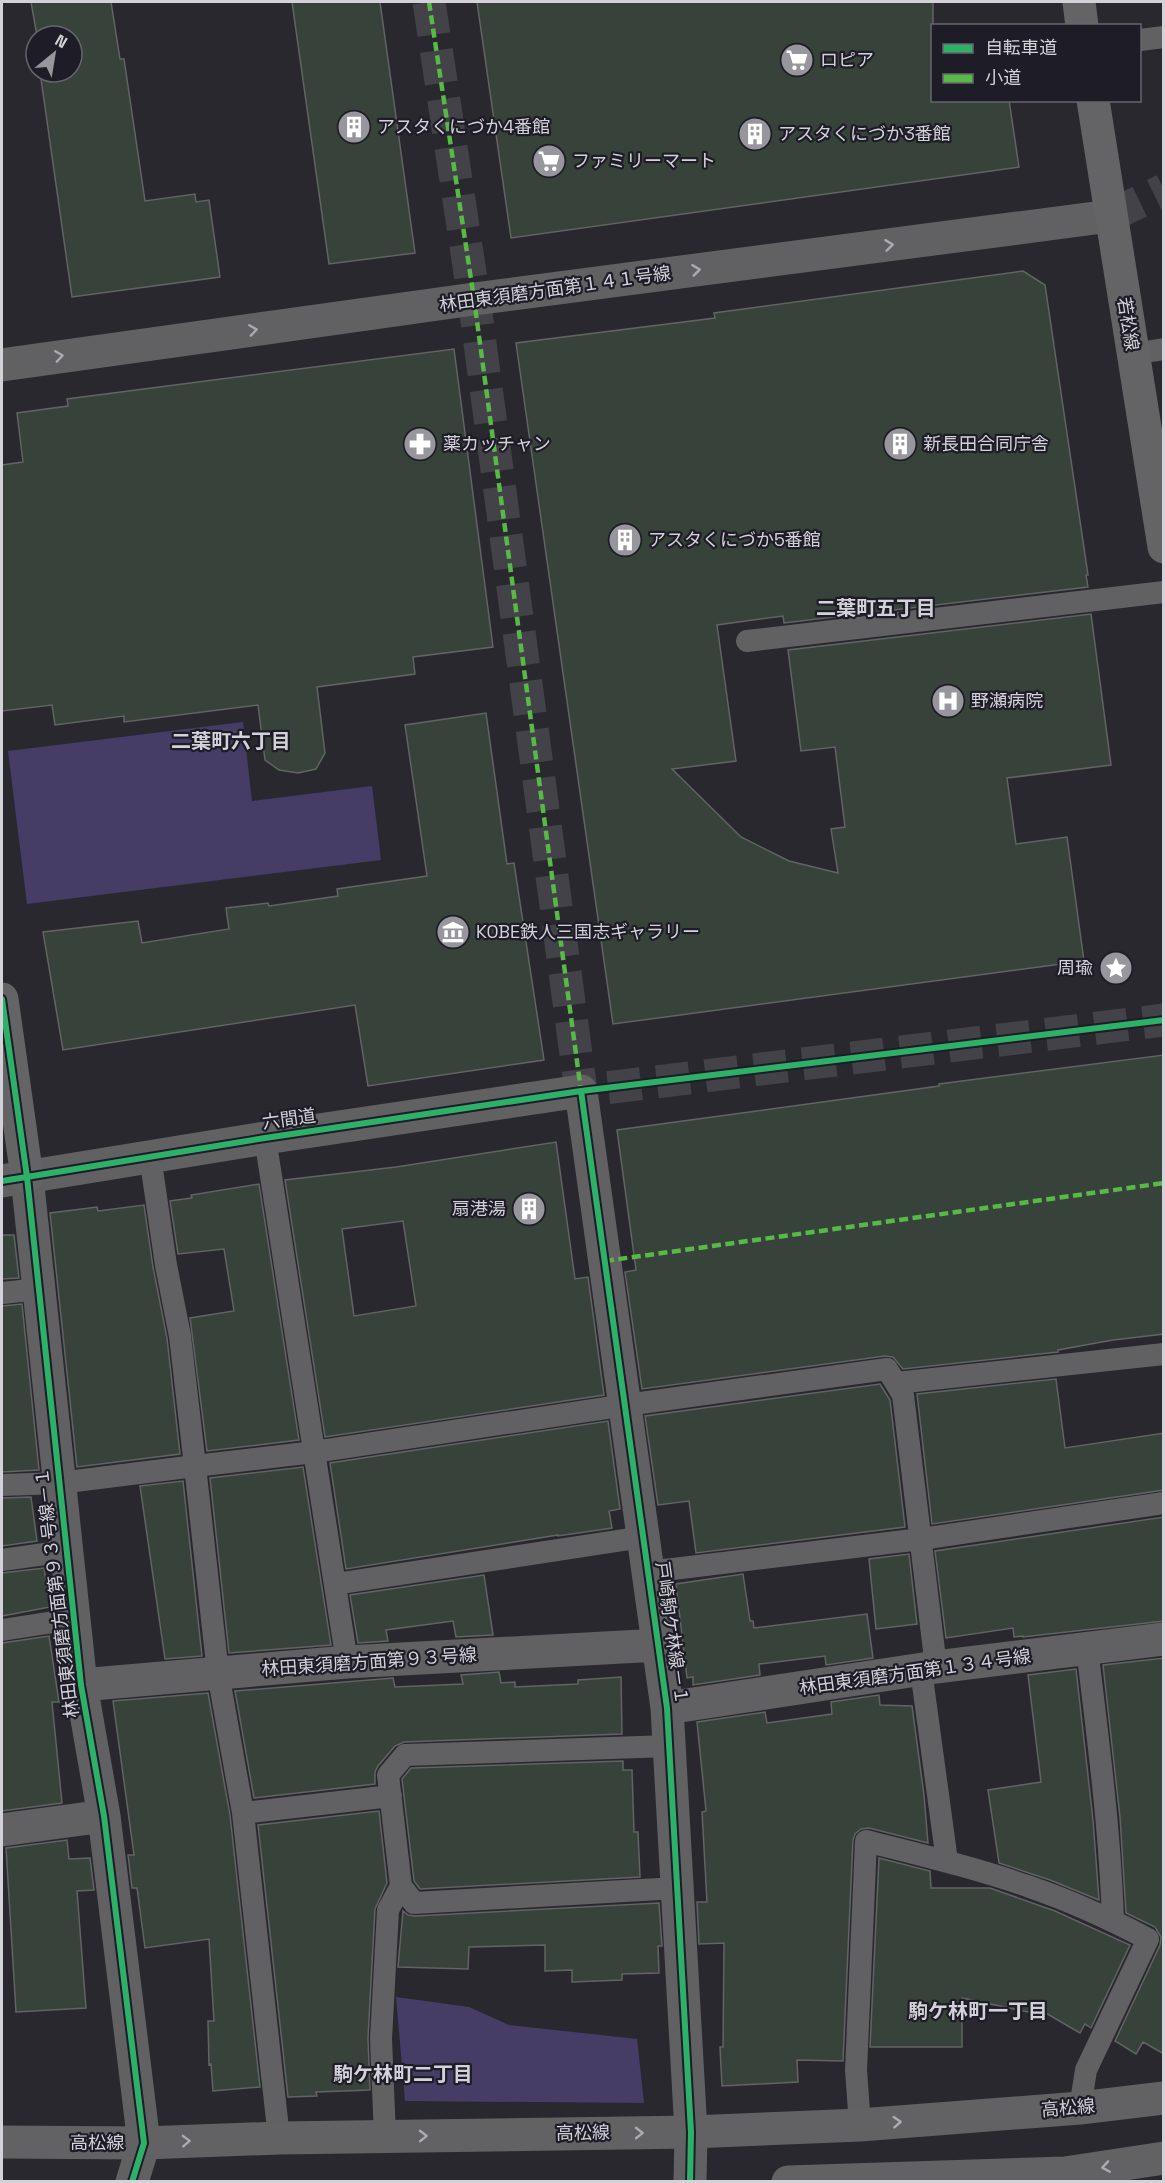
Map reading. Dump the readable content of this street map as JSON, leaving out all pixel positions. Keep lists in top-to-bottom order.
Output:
{
  "streets": {
    "main road": ["高松線"],
    "street": [
      "林田東須磨方面第１４１号線",
      "若松線",
      "六間道",
      "林田東須磨方面第９３号線－１",
      "戸崎駒ケ林線－１",
      "林田東須磨方面第９３号線",
      "林田東須磨方面第１３４号線"
    ]
  },
  "crossings": [
    ["林田東須磨方面第１４１号線", "若松線"],
    ["六間道", "林田東須磨方面第９３号線－１"],
    ["六間道", "戸崎駒ケ林線－１"],
    ["林田東須磨方面第９３号線－１", "林田東須磨方面第９３号線"],
    ["林田東須磨方面第９３号線－１", "高松線"],
    ["戸崎駒ケ林線－１", "林田東須磨方面第９３号線"],
    ["戸崎駒ケ林線－１", "林田東須磨方面第１３４号線"],
    ["戸崎駒ケ林線－１", "高松線"]
  ],
  "one_way": ["林田東須磨方面第１４１号線"],
  "districts": [
    "二葉町五丁目",
    "二葉町六丁目",
    "駒ケ林町一丁目",
    "駒ケ林町二丁目"
  ],
  "places": {
    "supermarket": ["ロピア", "ファミリーマート"],
    "building": [
      "アスタくにづか4番館",
      "アスタくにづか3番館",
      "新長田合同庁舎",
      "アスタくにづか5番館",
      "扇港湯"
    ],
    "pharmacy": ["薬カッチャン"],
    "hospital": ["野瀬病院"],
    "museum": ["KOBE鉄人三国志ギャラリー"],
    "place": ["周瑜"]
  },
  "legend": ["自転車道", "小道"],
  "north": "top right"
}
